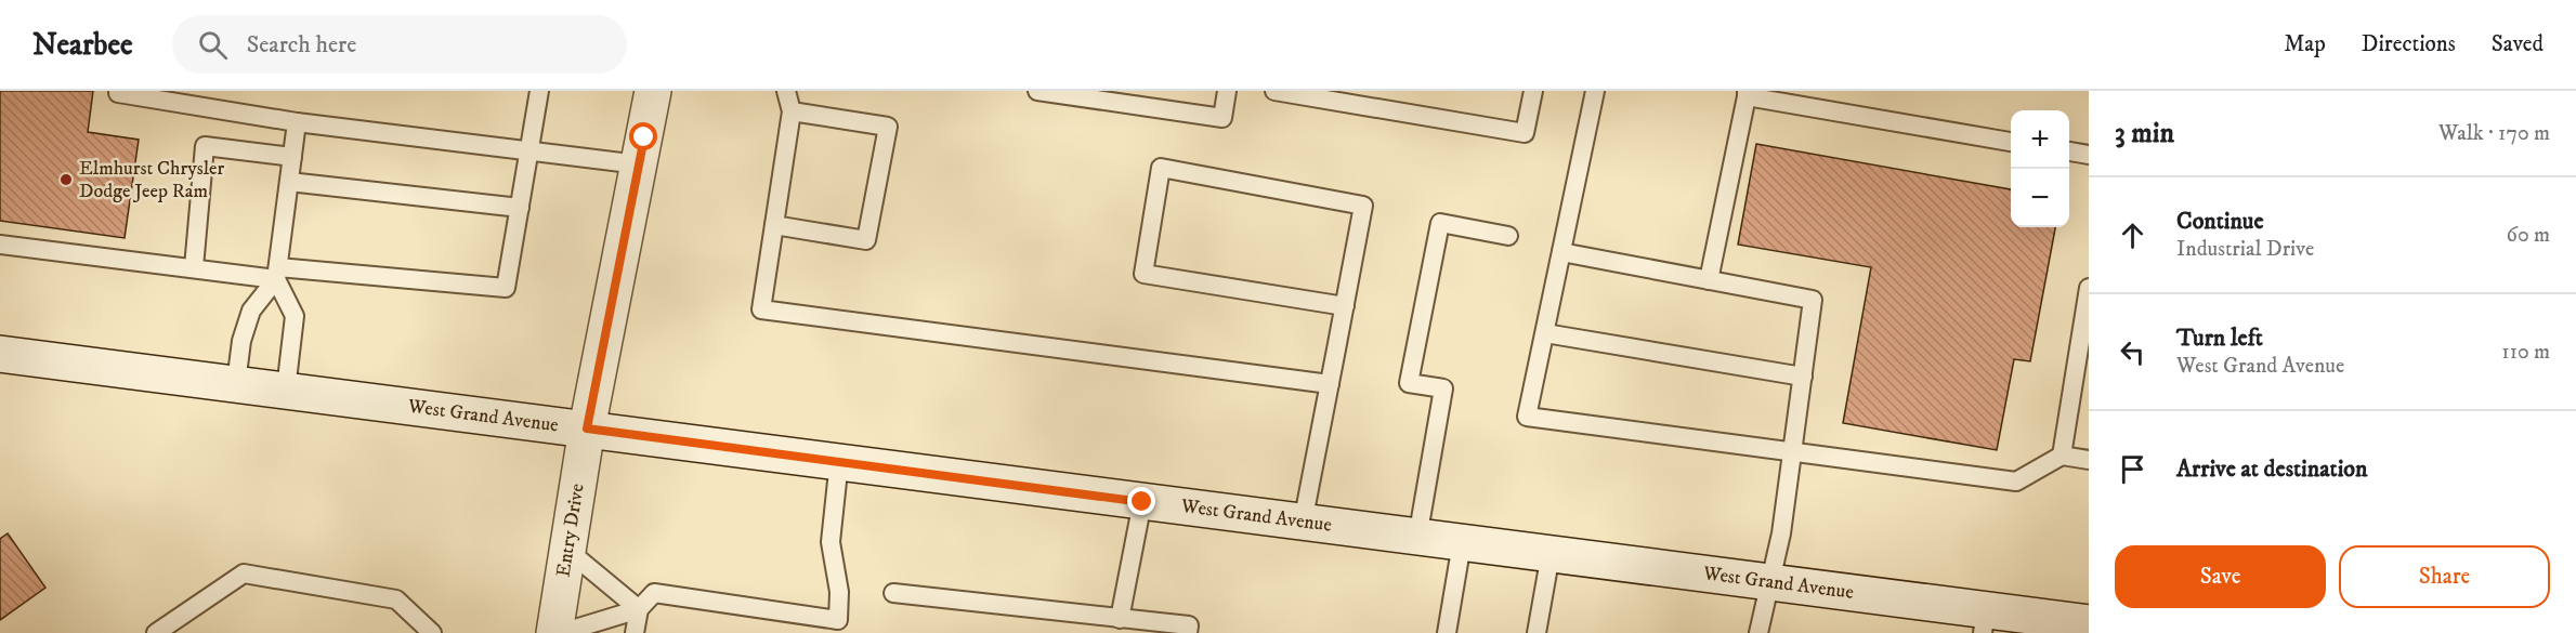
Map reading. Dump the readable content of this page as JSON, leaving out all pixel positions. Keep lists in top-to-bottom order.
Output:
{
  "streets": {
    "main road": ["West Grand Avenue", "Entry Drive"]
  },
  "crossings": [
    ["West Grand Avenue", "Entry Drive"]
  ],
  "places": ["Elmhurst Chrysler Dodge Jeep Ram"],
  "page": {
    "header": "Nearbee",
    "search": "Search here",
    "nav": ["Map", "Directions", "Saved"],
    "heading": ["3 min", "Walk · 170 m"],
    "map_buttons": ["+", "−"],
    "list": [
      ["Continue", "Industrial Drive", "60 m"],
      ["Turn left", "West Grand Avenue", "110 m"],
      "Arrive at destination"
    ],
    "buttons": ["Save", "Share"]
  }
}
